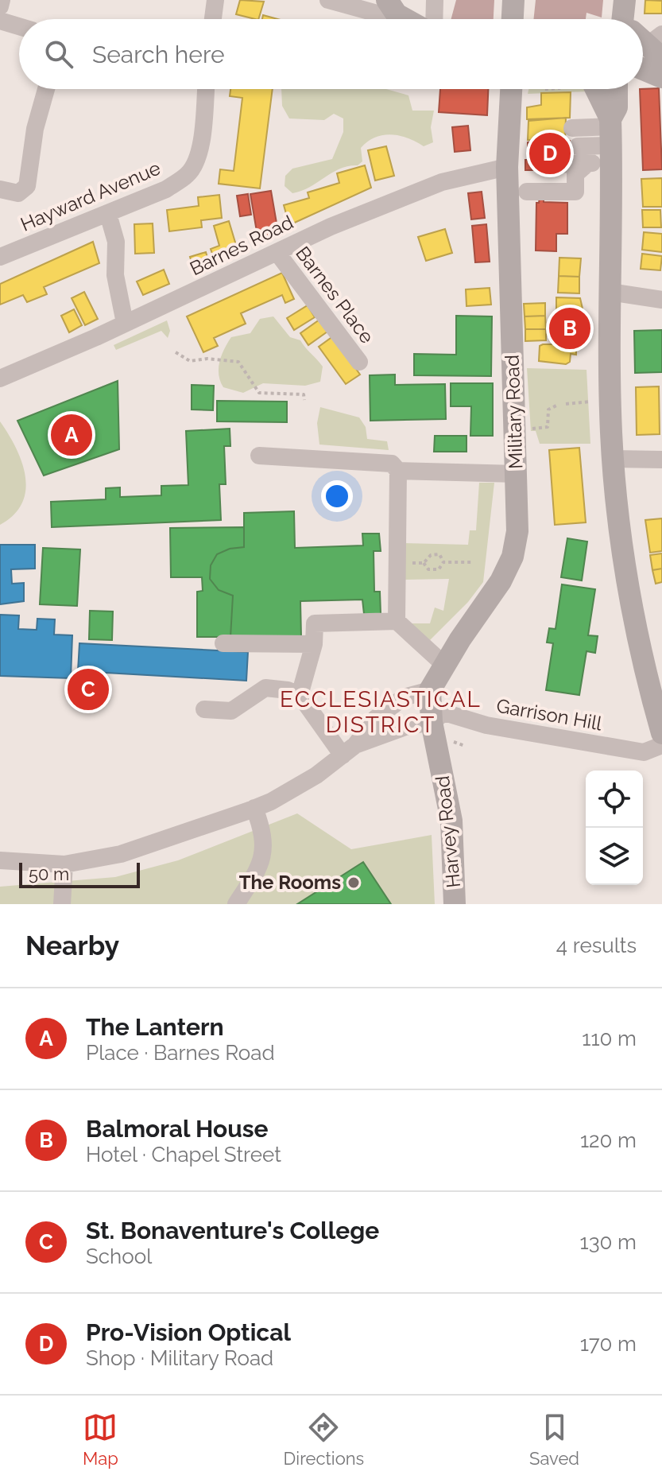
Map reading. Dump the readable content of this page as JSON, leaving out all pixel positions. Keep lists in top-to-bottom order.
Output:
{
  "streets": {
    "main road": ["Military Road", "Harvey Road"],
    "street": [
      "Hayward Avenue",
      "Barnes Road",
      "Barnes Place",
      "Garrison Hill"
    ]
  },
  "crossings": [
    ["Barnes Road", "Barnes Place"],
    ["Barnes Road", "Military Road"],
    ["Garrison Hill", "Harvey Road"]
  ],
  "districts": ["ECCLESIASTICAL DISTRICT"],
  "places": ["The Rooms"],
  "scale_bar": "50 m",
  "page": {
    "search": "Search here",
    "pins": [
      "D",
      "B",
      "A",
      "C"
    ],
    "scale": "50 m",
    "heading": ["Nearby", "4 results"],
    "list": [
      {
        "mark": "A",
        "name": "The Lantern",
        "note": "Place · Barnes Road",
        "value": "110 m"
      },
      {
        "mark": "B",
        "name": "Balmoral House",
        "note": "Hotel · Chapel Street",
        "value": "120 m"
      },
      {
        "mark": "C",
        "name": "St. Bonaventure's College",
        "note": "School",
        "value": "130 m"
      },
      {
        "mark": "D",
        "name": "Pro-Vision Optical",
        "note": "Shop · Military Road",
        "value": "170 m"
      }
    ],
    "nav": ["Map", "Directions", "Saved"]
  }
}
